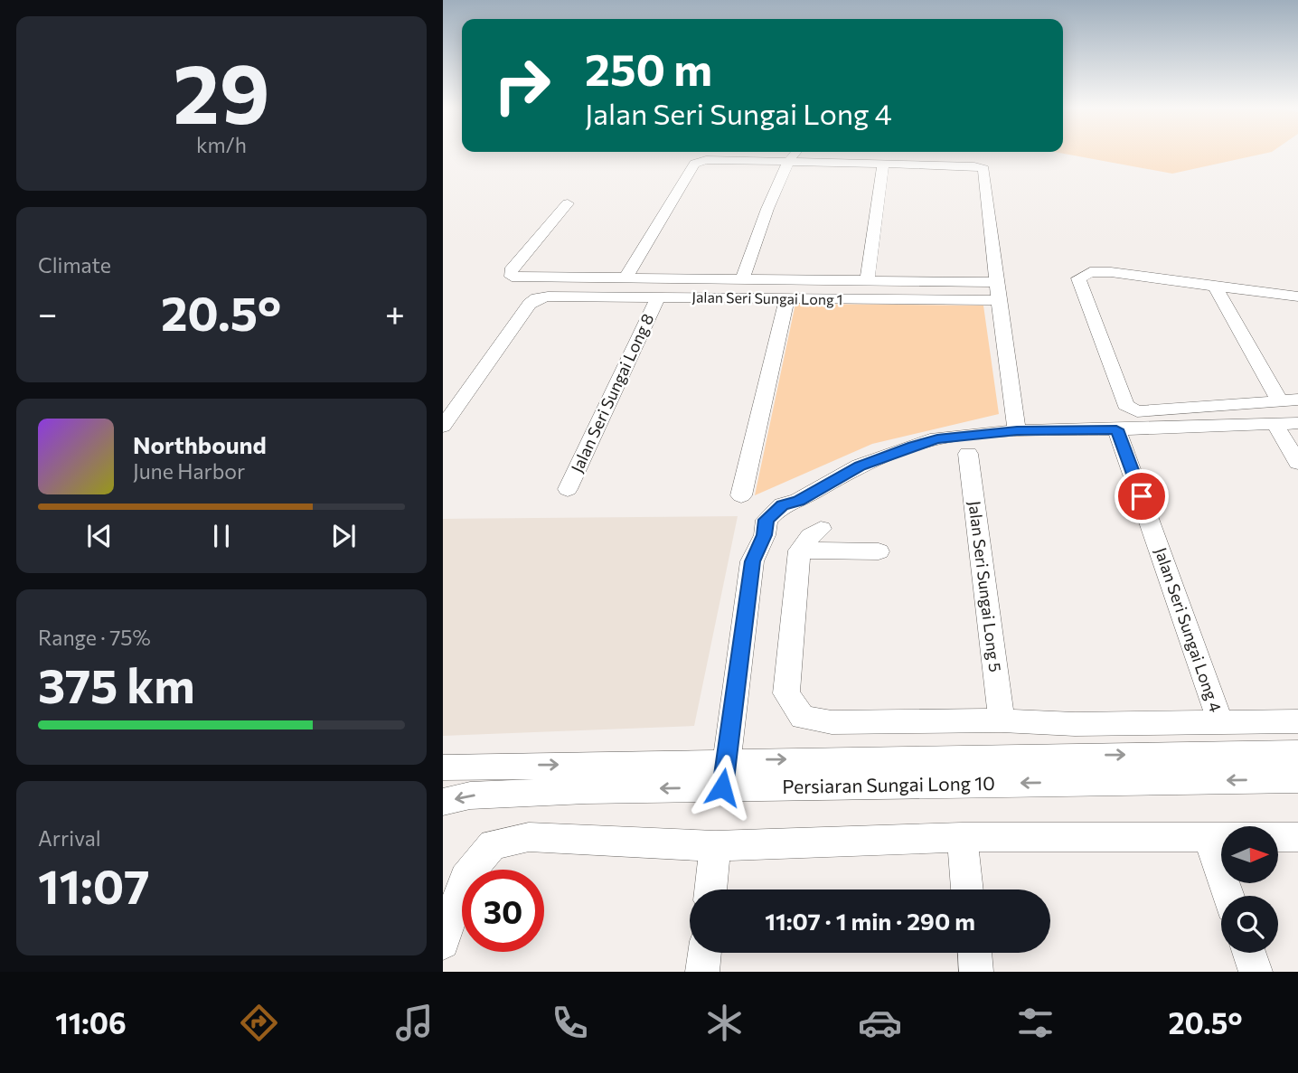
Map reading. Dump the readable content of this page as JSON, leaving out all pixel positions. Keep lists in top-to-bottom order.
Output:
{
  "streets": {
    "street": [
      "Jalan Seri Sungai Long 1",
      "Jalan Seri Sungai Long 8",
      "Jalan Seri Sungai Long 5",
      "Jalan Seri Sungai Long 4",
      "Persiaran Sungai Long 10"
    ]
  },
  "crossings": [
    ["Jalan Seri Sungai Long 1", "Jalan Seri Sungai Long 8"]
  ],
  "north": "right",
  "page": {
    "tile": [
      ["29", "km/h"],
      "Climate",
      ["Range · 75%", "375 km"],
      ["Arrival", "11:07"]
    ],
    "turn": ["250 m", "Jalan Seri Sungai Long 4"],
    "heat": ["−", "20.5°", "+"],
    "song": ["Northbound", "June Harbor"],
    "limit": "30",
    "trip": "11:07 · 1 min · 290 m",
    "tabs": ["11:06", "20.5°"]
  }
}
